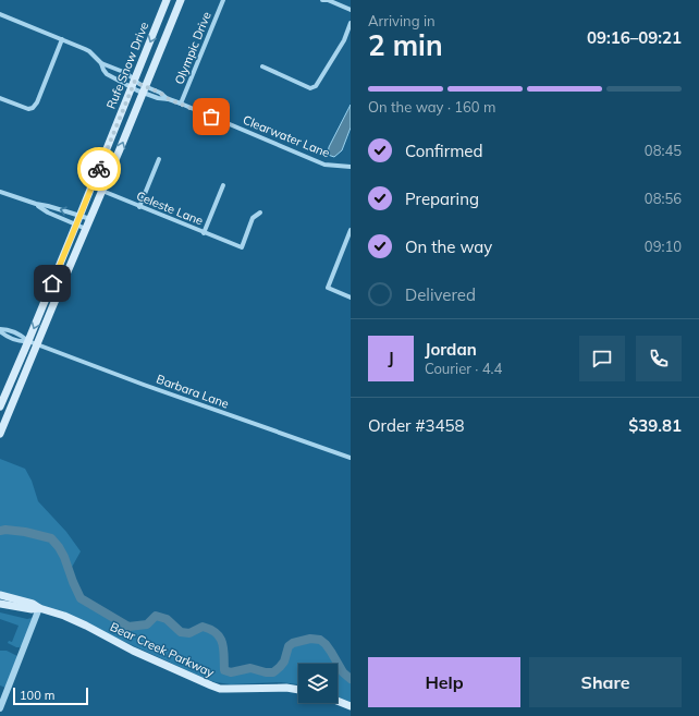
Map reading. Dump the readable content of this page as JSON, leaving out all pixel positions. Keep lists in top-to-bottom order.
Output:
{
  "streets": {
    "main road": ["Rufe Snow Drive", "Bear Creek Parkway"],
    "street": [
      "Olympic Drive",
      "Clearwater Lane",
      "Celeste Lane",
      "Barbara Lane"
    ]
  },
  "crossings": [
    ["Olympic Drive", "Clearwater Lane"],
    ["Rufe Snow Drive", "Clearwater Lane"],
    ["Rufe Snow Drive", "Celeste Lane"],
    ["Rufe Snow Drive", "Barbara Lane"]
  ],
  "scale_bar": "100 m",
  "page": {
    "heading": ["2 min", "Arriving in", "09:16–09:21"],
    "panel": [
      "Jordan",
      "Courier · 4.4",
      "Order #3458",
      "$39.81"
    ],
    "bar": "On the way · 160 m",
    "list": [
      ["Confirmed", "08:45"],
      ["Preparing", "08:56"],
      ["On the way", "09:10"],
      "Delivered"
    ],
    "round": "J",
    "buttons": ["Help", "Share"],
    "scale": "100 m"
  }
}
